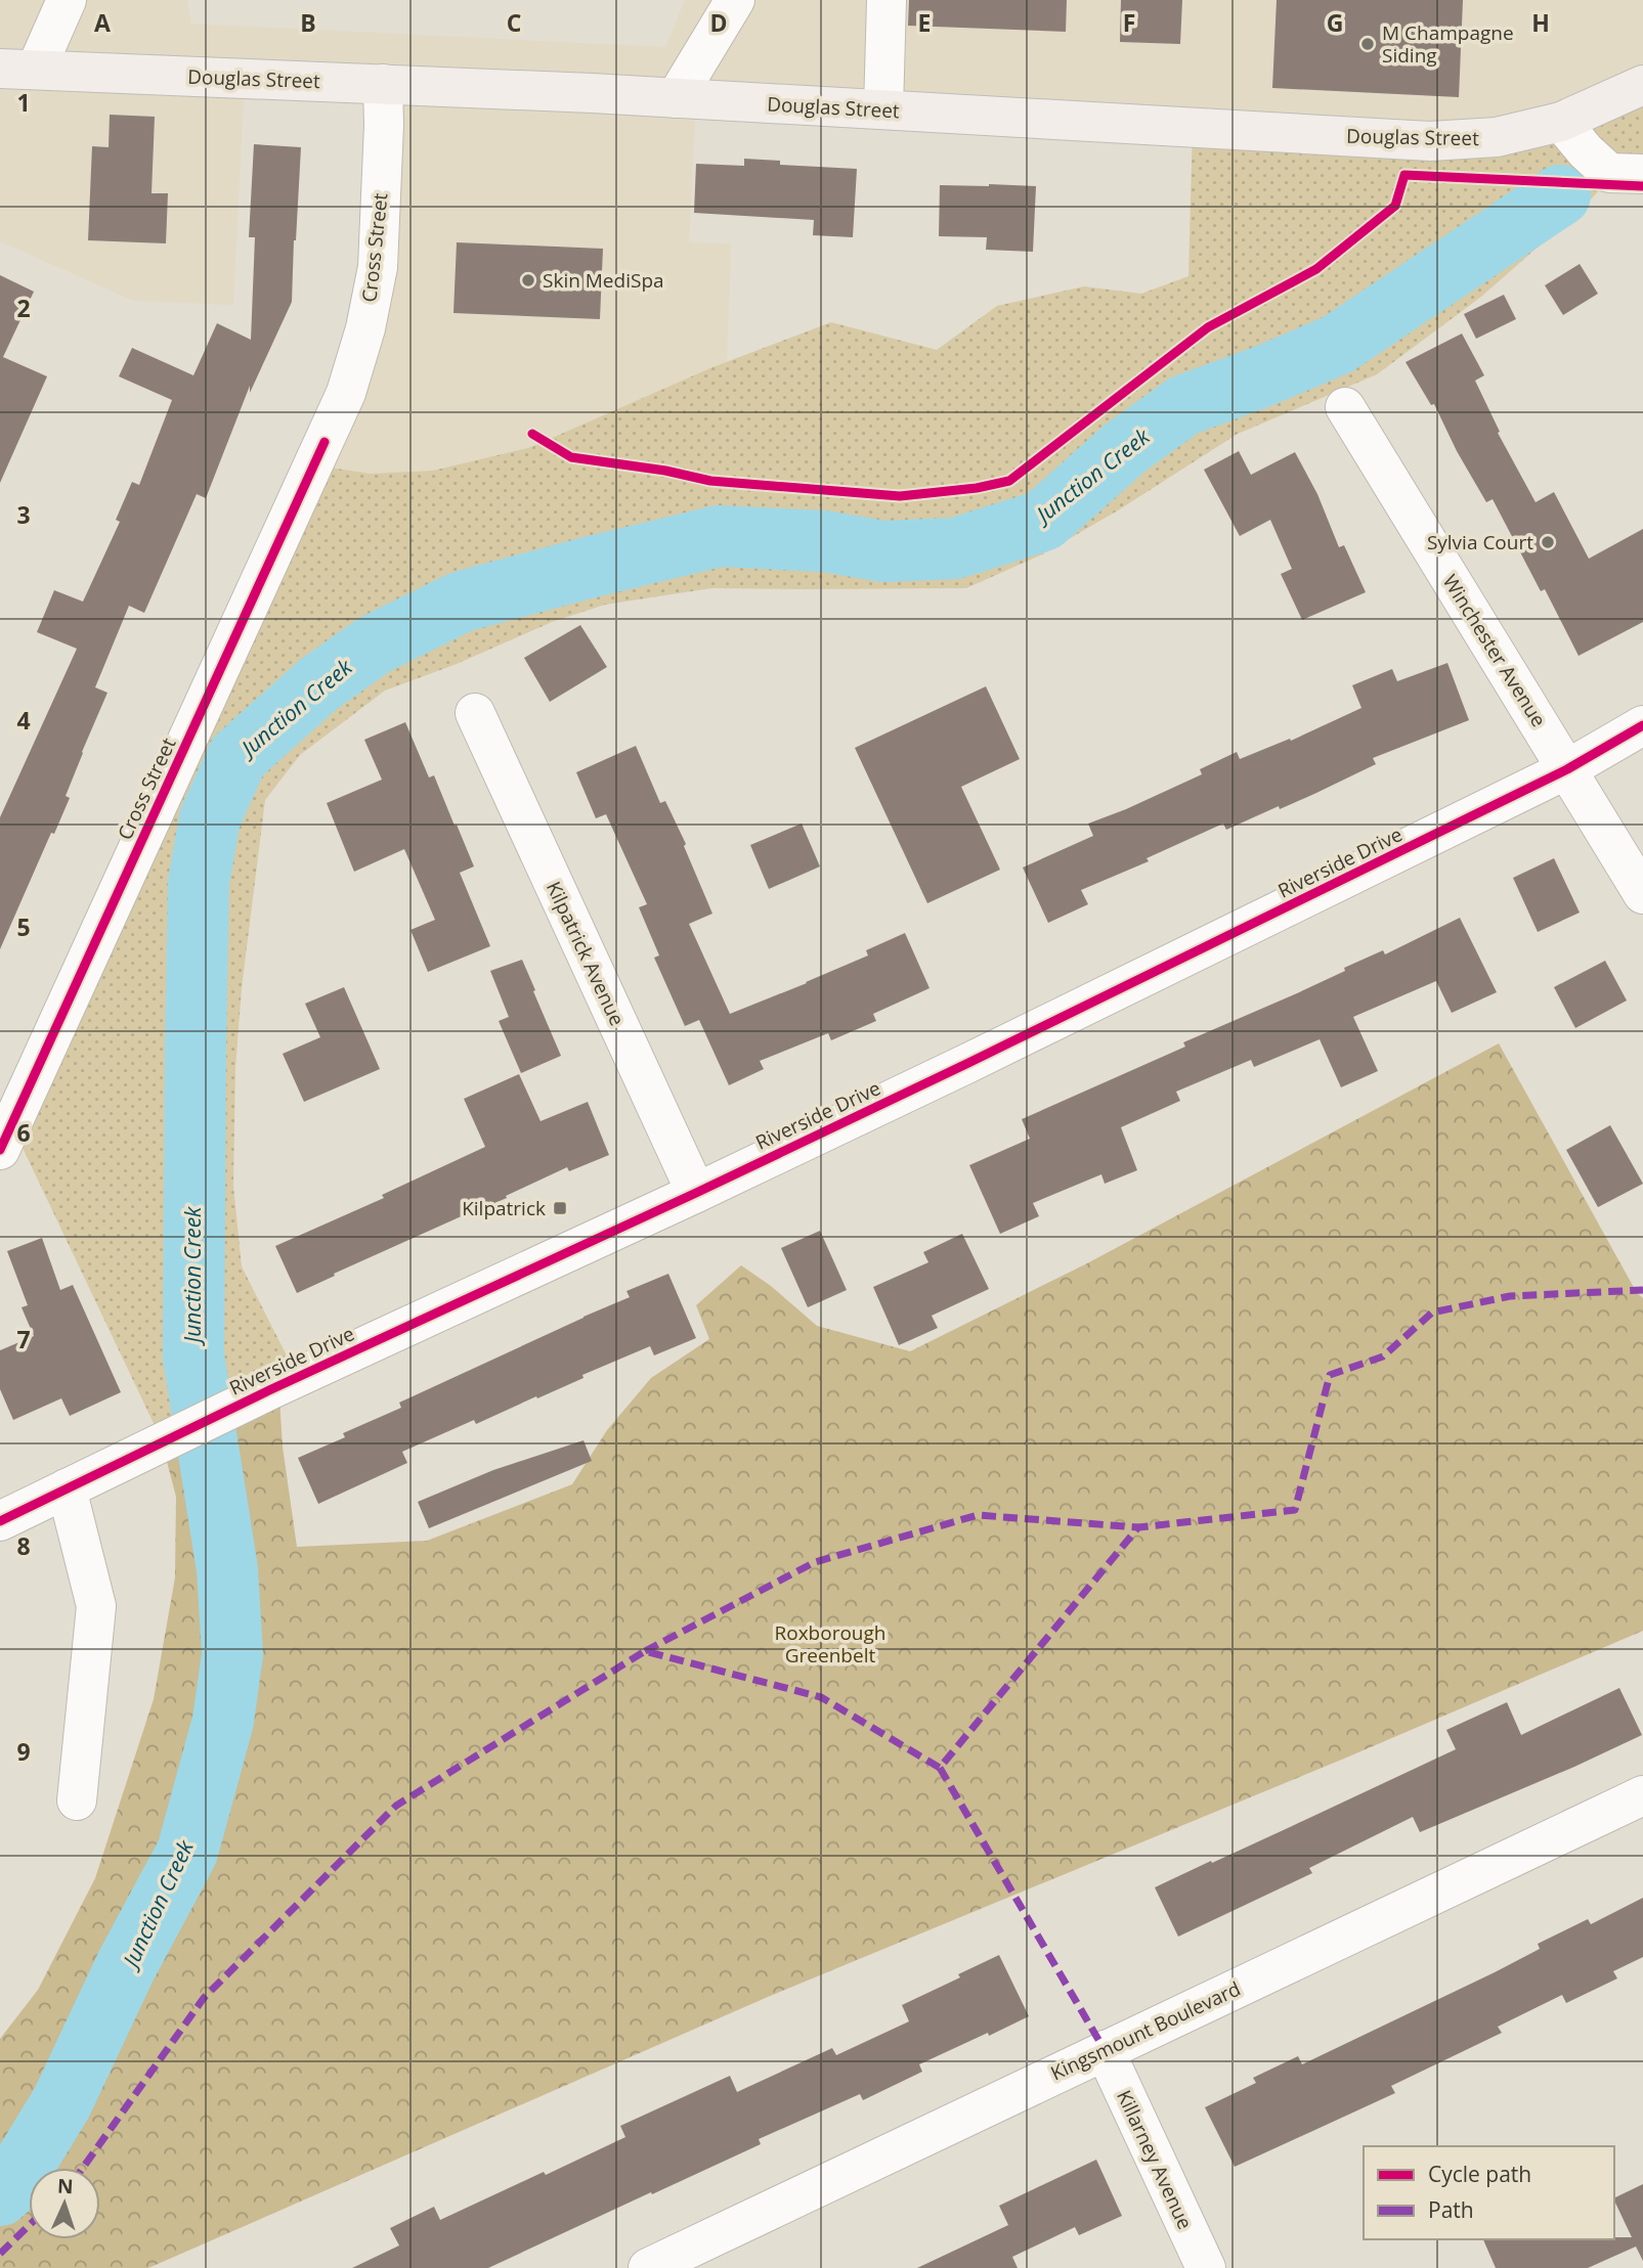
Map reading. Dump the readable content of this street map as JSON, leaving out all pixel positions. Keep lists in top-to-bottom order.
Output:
{
  "streets": {
    "main road": ["Douglas Street"],
    "street": [
      "Cross Street",
      "Winchester Avenue",
      "Riverside Drive",
      "Kilpatrick Avenue",
      "Kingsmount Boulevard",
      "Killarney Avenue"
    ]
  },
  "crossings": [
    ["Douglas Street", "Cross Street"],
    ["Winchester Avenue", "Riverside Drive"],
    ["Riverside Drive", "Kilpatrick Avenue"],
    ["Kingsmount Boulevard", "Killarney Avenue"]
  ],
  "water": ["Junction Creek"],
  "parks": ["Roxborough Greenbelt"],
  "places": {
    "other": ["M Champagne Siding", "Skin MediSpa", "Sylvia Court"],
    "transit": ["Kilpatrick"]
  },
  "legend": ["Cycle path", "Path"],
  "north": "top",
  "grid": {
    "columns": [
      "A",
      "B",
      "C",
      "D",
      "E",
      "F",
      "G",
      "H"
    ],
    "rows": [
      "1",
      "2",
      "3",
      "4",
      "5",
      "6",
      "7",
      "8",
      "9"
    ]
  }
}
